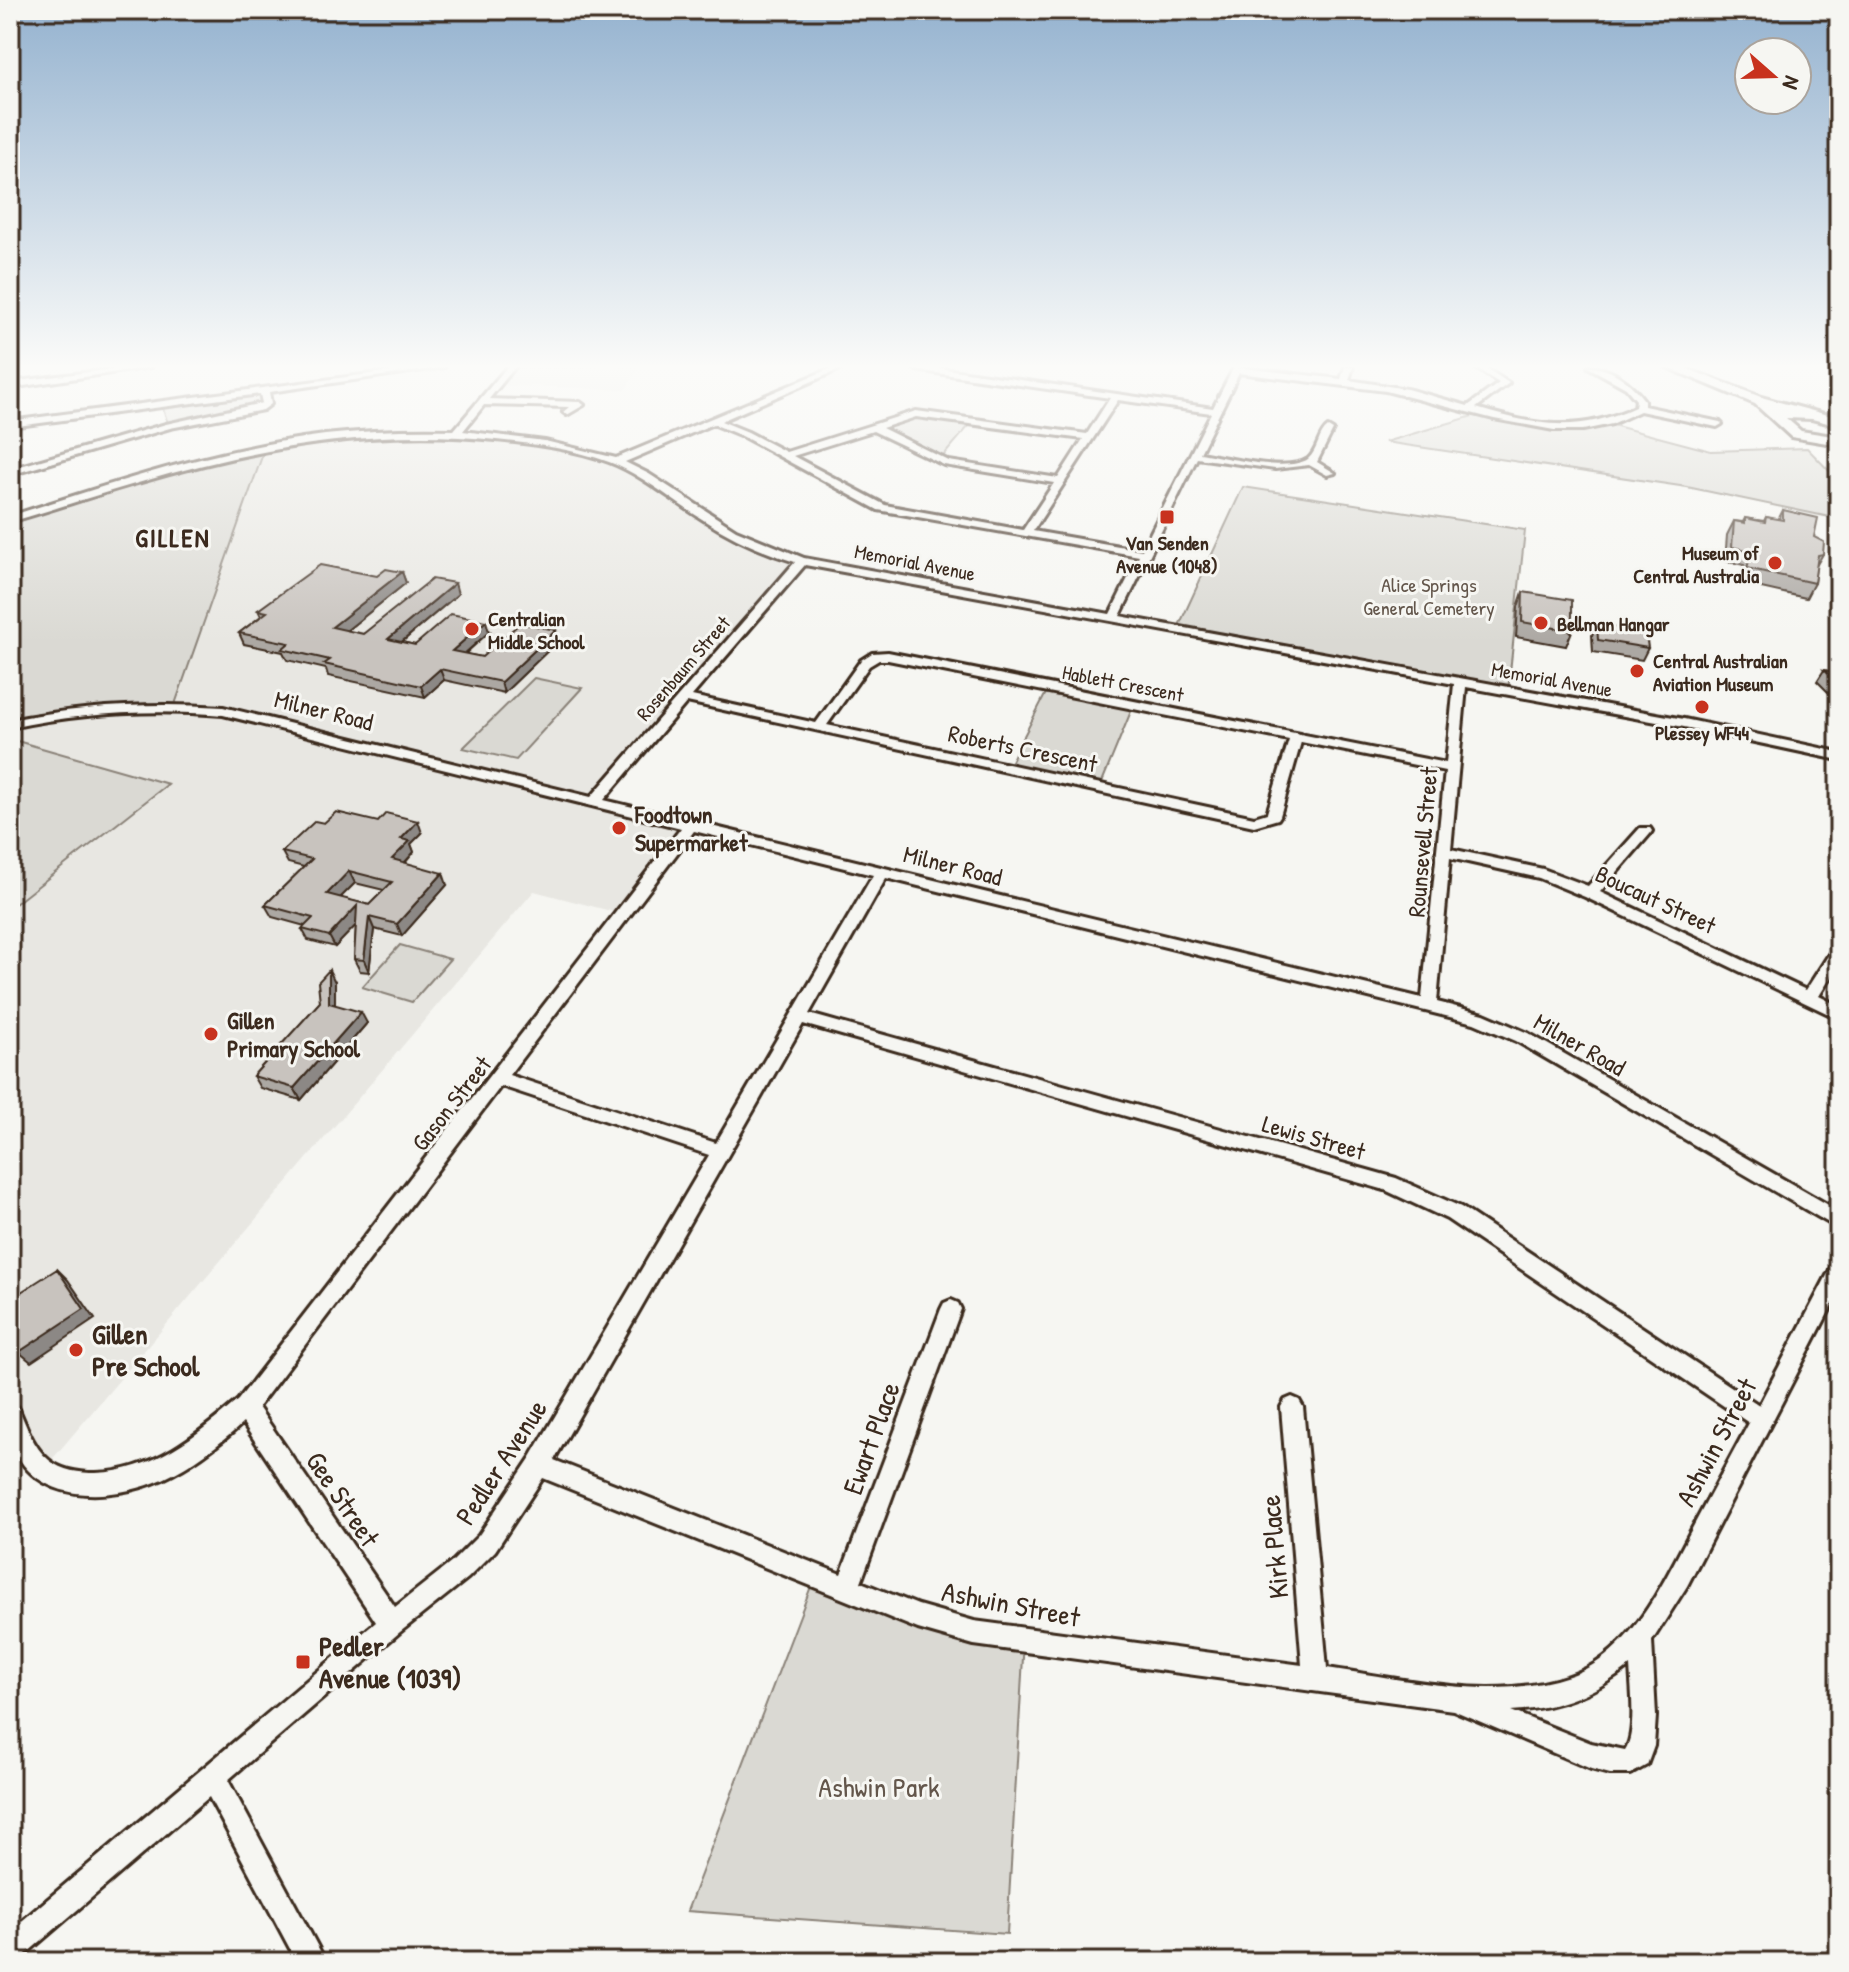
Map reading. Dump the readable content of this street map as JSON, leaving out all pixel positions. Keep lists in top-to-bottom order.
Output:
{
  "streets": {
    "street": [
      "Memorial Avenue",
      "Rosenbaum Street",
      "Hablett Crescent",
      "Milner Road",
      "Roberts Crescent",
      "Rounsevell Street",
      "Boucaut Street",
      "Gason Street",
      "Lewis Street",
      "Ewart Place",
      "Ashwin Street",
      "Pedler Avenue",
      "Gee Street",
      "Kirk Place"
    ]
  },
  "crossings": [
    ["Memorial Avenue", "Rosenbaum Street"],
    ["Memorial Avenue", "Rounsevell Street"],
    ["Rosenbaum Street", "Milner Road"],
    ["Rosenbaum Street", "Roberts Crescent"],
    ["Hablett Crescent", "Roberts Crescent"],
    ["Hablett Crescent", "Rounsevell Street"],
    ["Milner Road", "Rounsevell Street"],
    ["Milner Road", "Gason Street"],
    ["Milner Road", "Pedler Avenue"],
    ["Rounsevell Street", "Boucaut Street"],
    ["Gason Street", "Gee Street"],
    ["Lewis Street", "Ashwin Street"],
    ["Lewis Street", "Pedler Avenue"],
    ["Ewart Place", "Ashwin Street"],
    ["Ashwin Street", "Pedler Avenue"],
    ["Ashwin Street", "Kirk Place"],
    ["Pedler Avenue", "Gee Street"]
  ],
  "districts": ["GILLEN"],
  "parks": ["Alice Springs General Cemetery", "Ashwin Park"],
  "places": {
    "transit": ["Van Senden Avenue (1048)", "Pedler Avenue (1039)"],
    "other": [
      "Museum of Central Australia",
      "Bellman Hangar",
      "Centralian Middle School",
      "Central Australian Aviation Museum",
      "Plessey WF44",
      "Foodtown Supermarket",
      "Gillen Primary School",
      "Gillen Pre School"
    ]
  },
  "north": "right"
}
